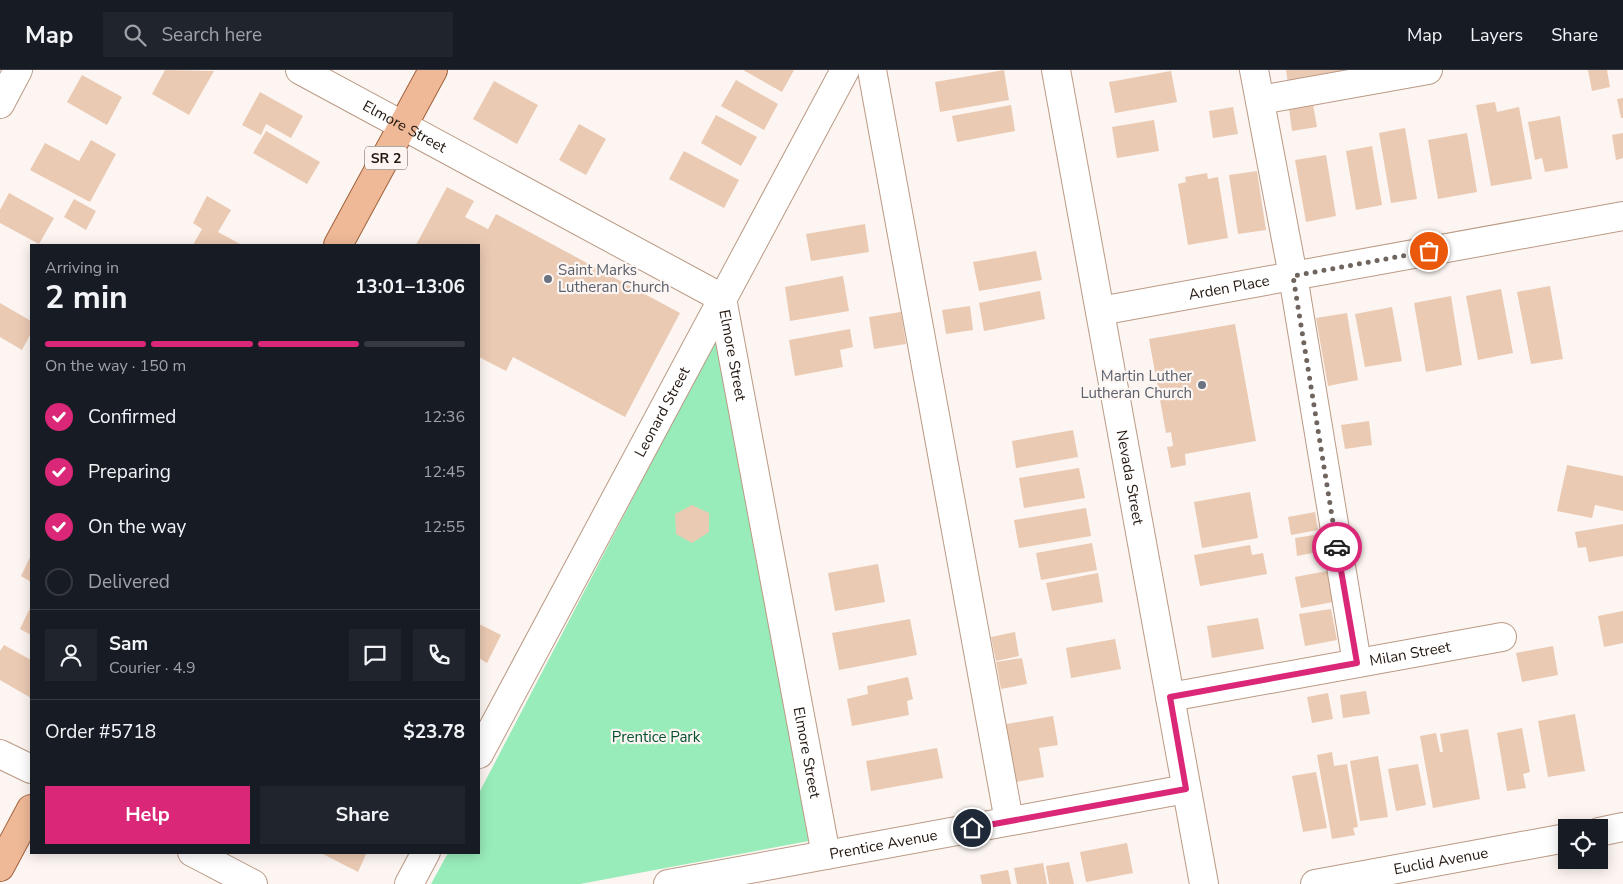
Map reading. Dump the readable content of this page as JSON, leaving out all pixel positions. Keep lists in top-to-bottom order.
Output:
{
  "streets": {
    "main road": ["SR 2"],
    "street": [
      "Elmore Street",
      "Arden Place",
      "Leonard Street",
      "Nevada Street",
      "Milan Street",
      "Prentice Avenue",
      "Euclid Avenue"
    ]
  },
  "crossings": [
    ["Elmore Street", "SR 2"],
    ["Elmore Street", "Leonard Street"],
    ["Elmore Street", "Prentice Avenue"],
    ["Arden Place", "Nevada Street"],
    ["Nevada Street", "Milan Street"],
    ["Nevada Street", "Prentice Avenue"]
  ],
  "parks": ["Prentice Park"],
  "places": ["Saint Marks Lutheran Church", "Martin Luther Lutheran Church"],
  "page": {
    "header": "Map",
    "search": "Search here",
    "nav": ["Map", "Layers", "Share"],
    "heading": ["2 min", "Arriving in", "13:01–13:06"],
    "panel": [
      "Sam",
      "Courier · 4.9",
      "Order #5718",
      "$23.78"
    ],
    "bar": "On the way · 150 m",
    "list": [
      ["Confirmed", "12:36"],
      ["Preparing", "12:45"],
      ["On the way", "12:55"],
      "Delivered"
    ],
    "buttons": ["Help", "Share"]
  }
}
